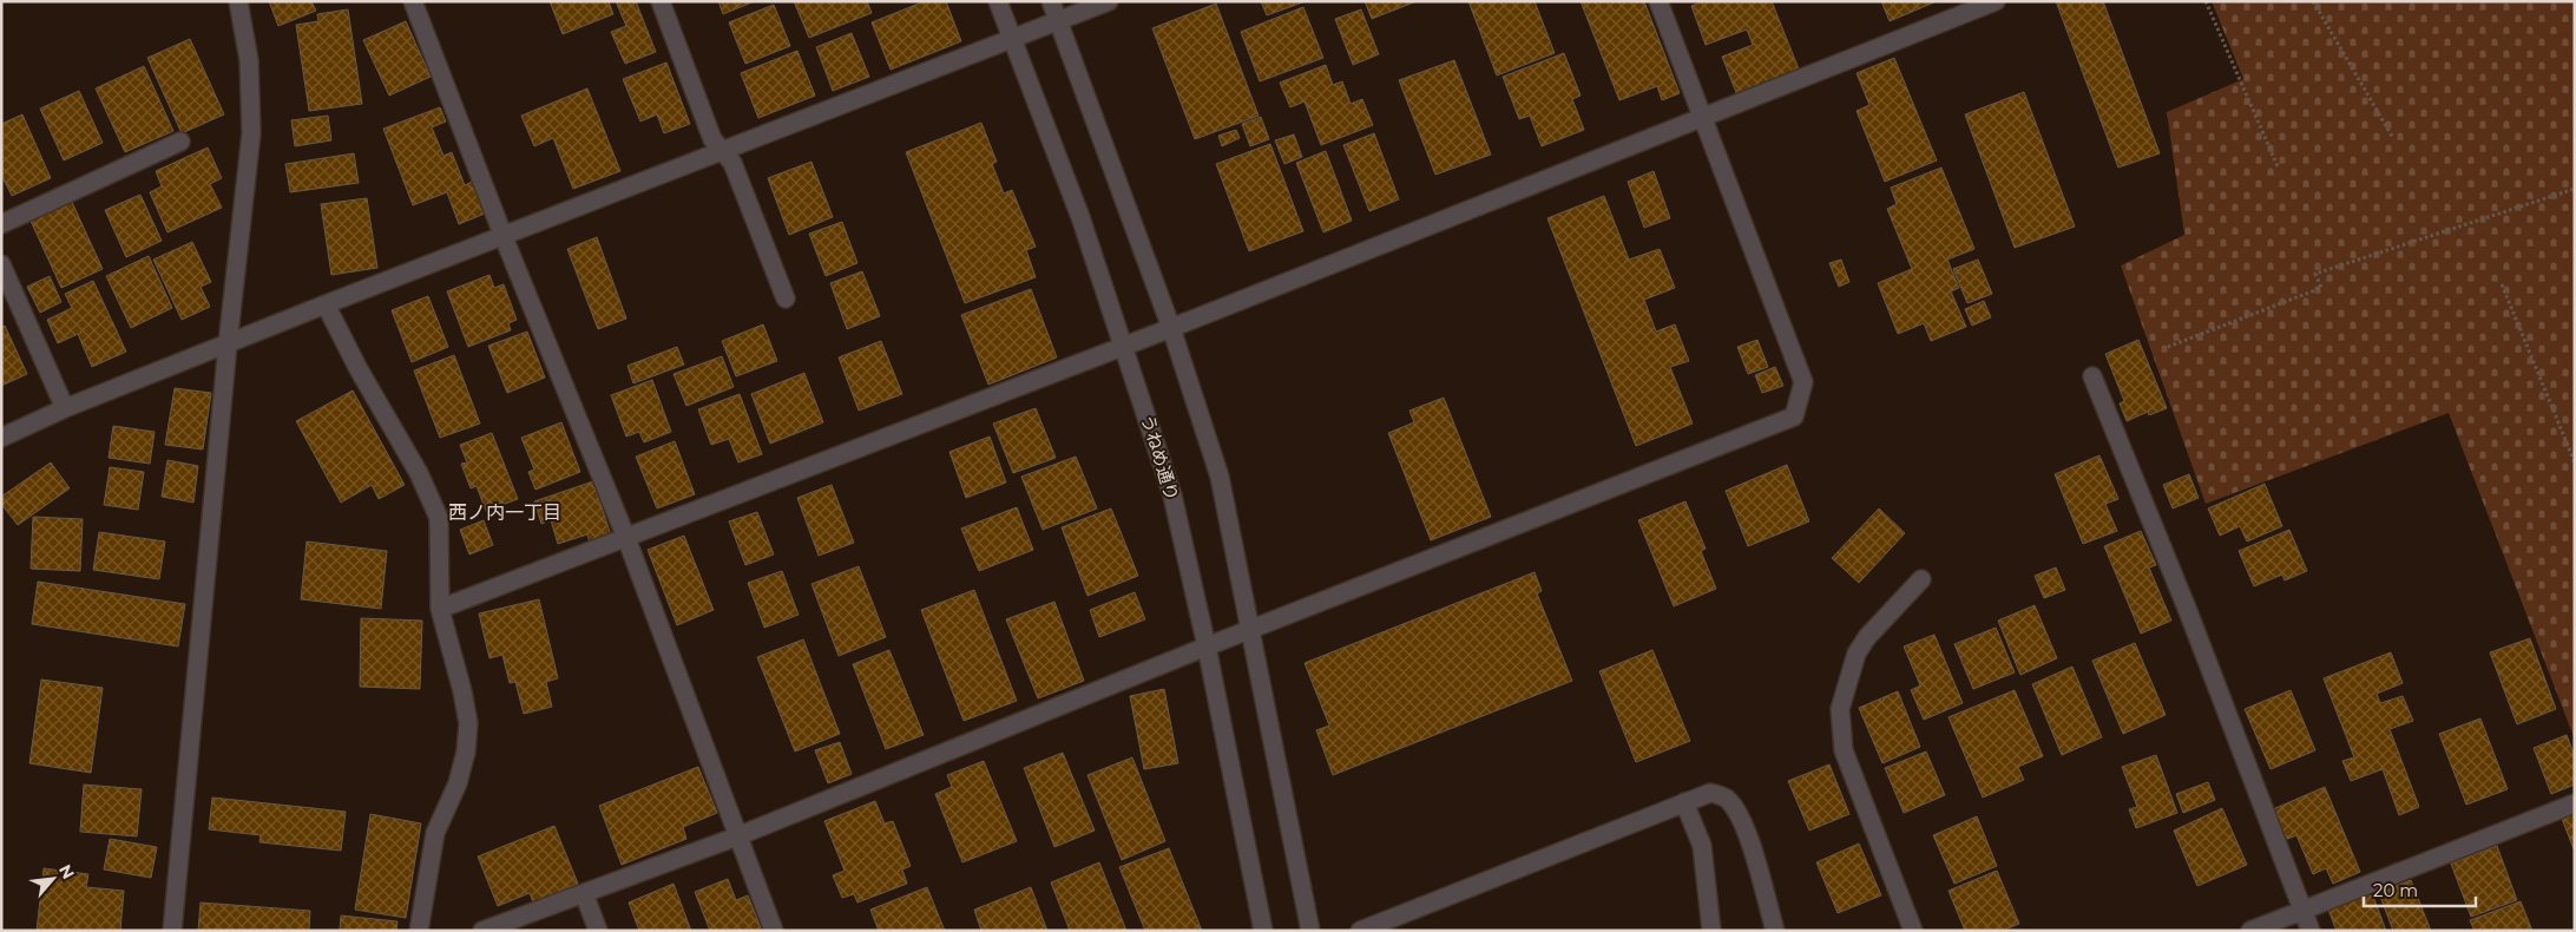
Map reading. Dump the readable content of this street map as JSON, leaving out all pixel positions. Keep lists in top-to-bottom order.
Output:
{
  "streets": {
    "street": ["うねめ通り"]
  },
  "districts": ["西ノ内一丁目"],
  "scale_bar": "20 m",
  "north": "top right"
}
